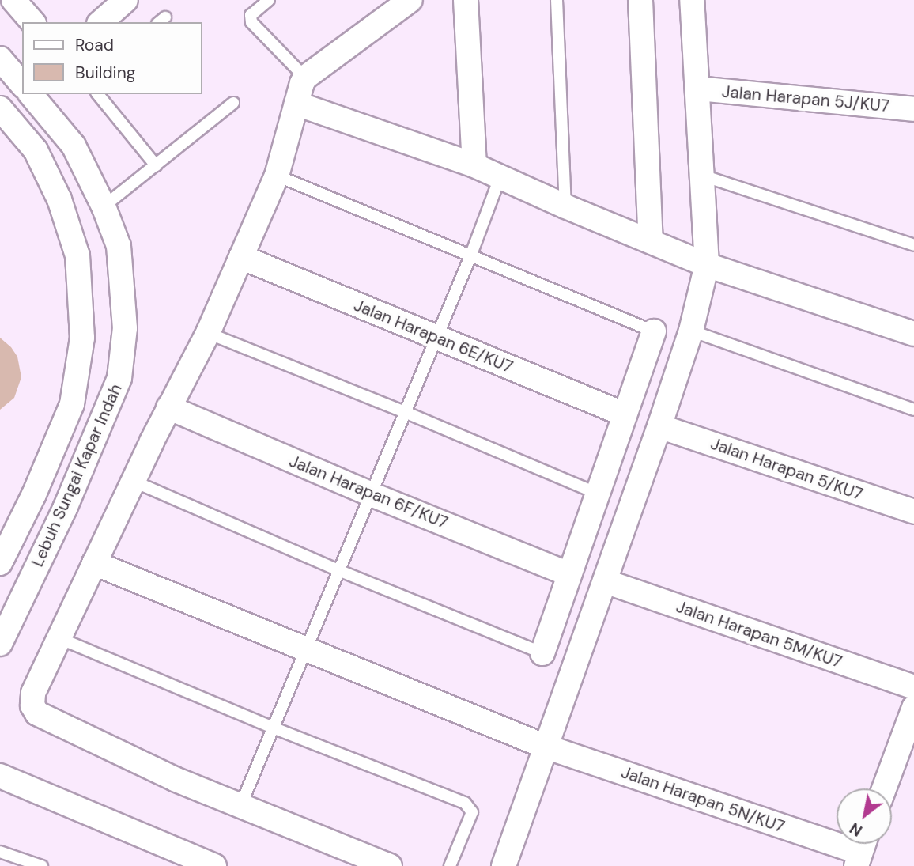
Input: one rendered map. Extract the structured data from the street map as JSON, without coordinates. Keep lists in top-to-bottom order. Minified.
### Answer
{"streets":{"street":["Jalan Harapan 5J/KU7","Jalan Harapan 6E/KU7","Jalan Harapan 5/KU7","Lebuh Sungai Kapar Indah","Jalan Harapan 6F/KU7","Jalan Harapan 5M/KU7","Jalan Harapan 5N/KU7"]},"legend":["Road","Building"],"north":"bottom left"}
